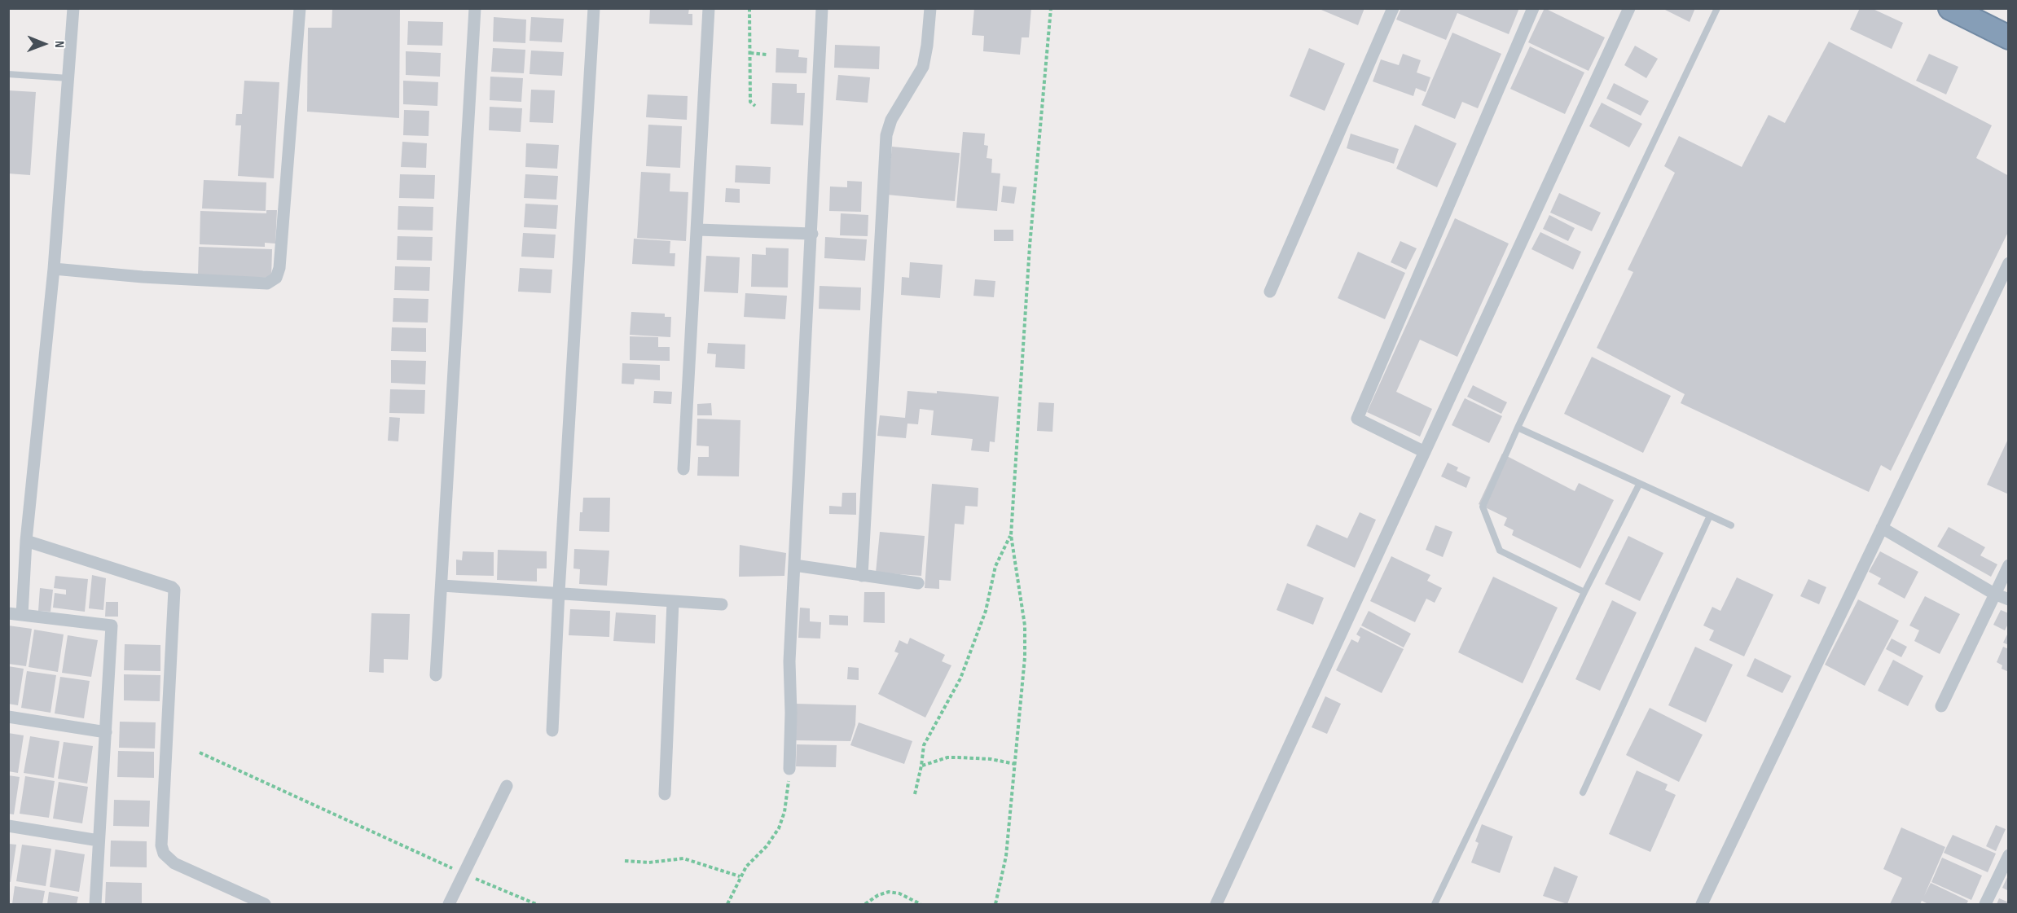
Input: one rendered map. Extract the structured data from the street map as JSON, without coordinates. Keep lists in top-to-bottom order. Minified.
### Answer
{"north":"right"}
